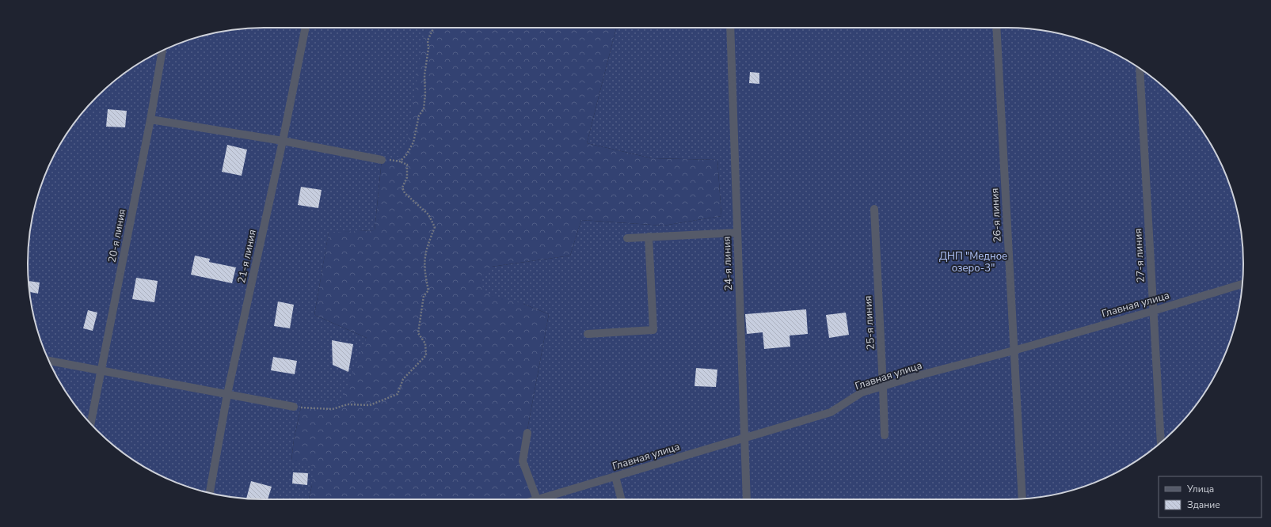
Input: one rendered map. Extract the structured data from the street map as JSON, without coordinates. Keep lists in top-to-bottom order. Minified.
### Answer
{"streets":{"street":["26-я линия","20-я линия","27-я линия","21-я линия","24-я линия","Главная улица","25-я линия"]},"crossings":[["26-я линия","Главная улица"],["27-я линия","Главная улица"],["24-я линия","Главная улица"],["Главная улица","25-я линия"]],"parks":["ДНП \"Медное озеро-3\""],"legend":["Улица","Здание"]}
